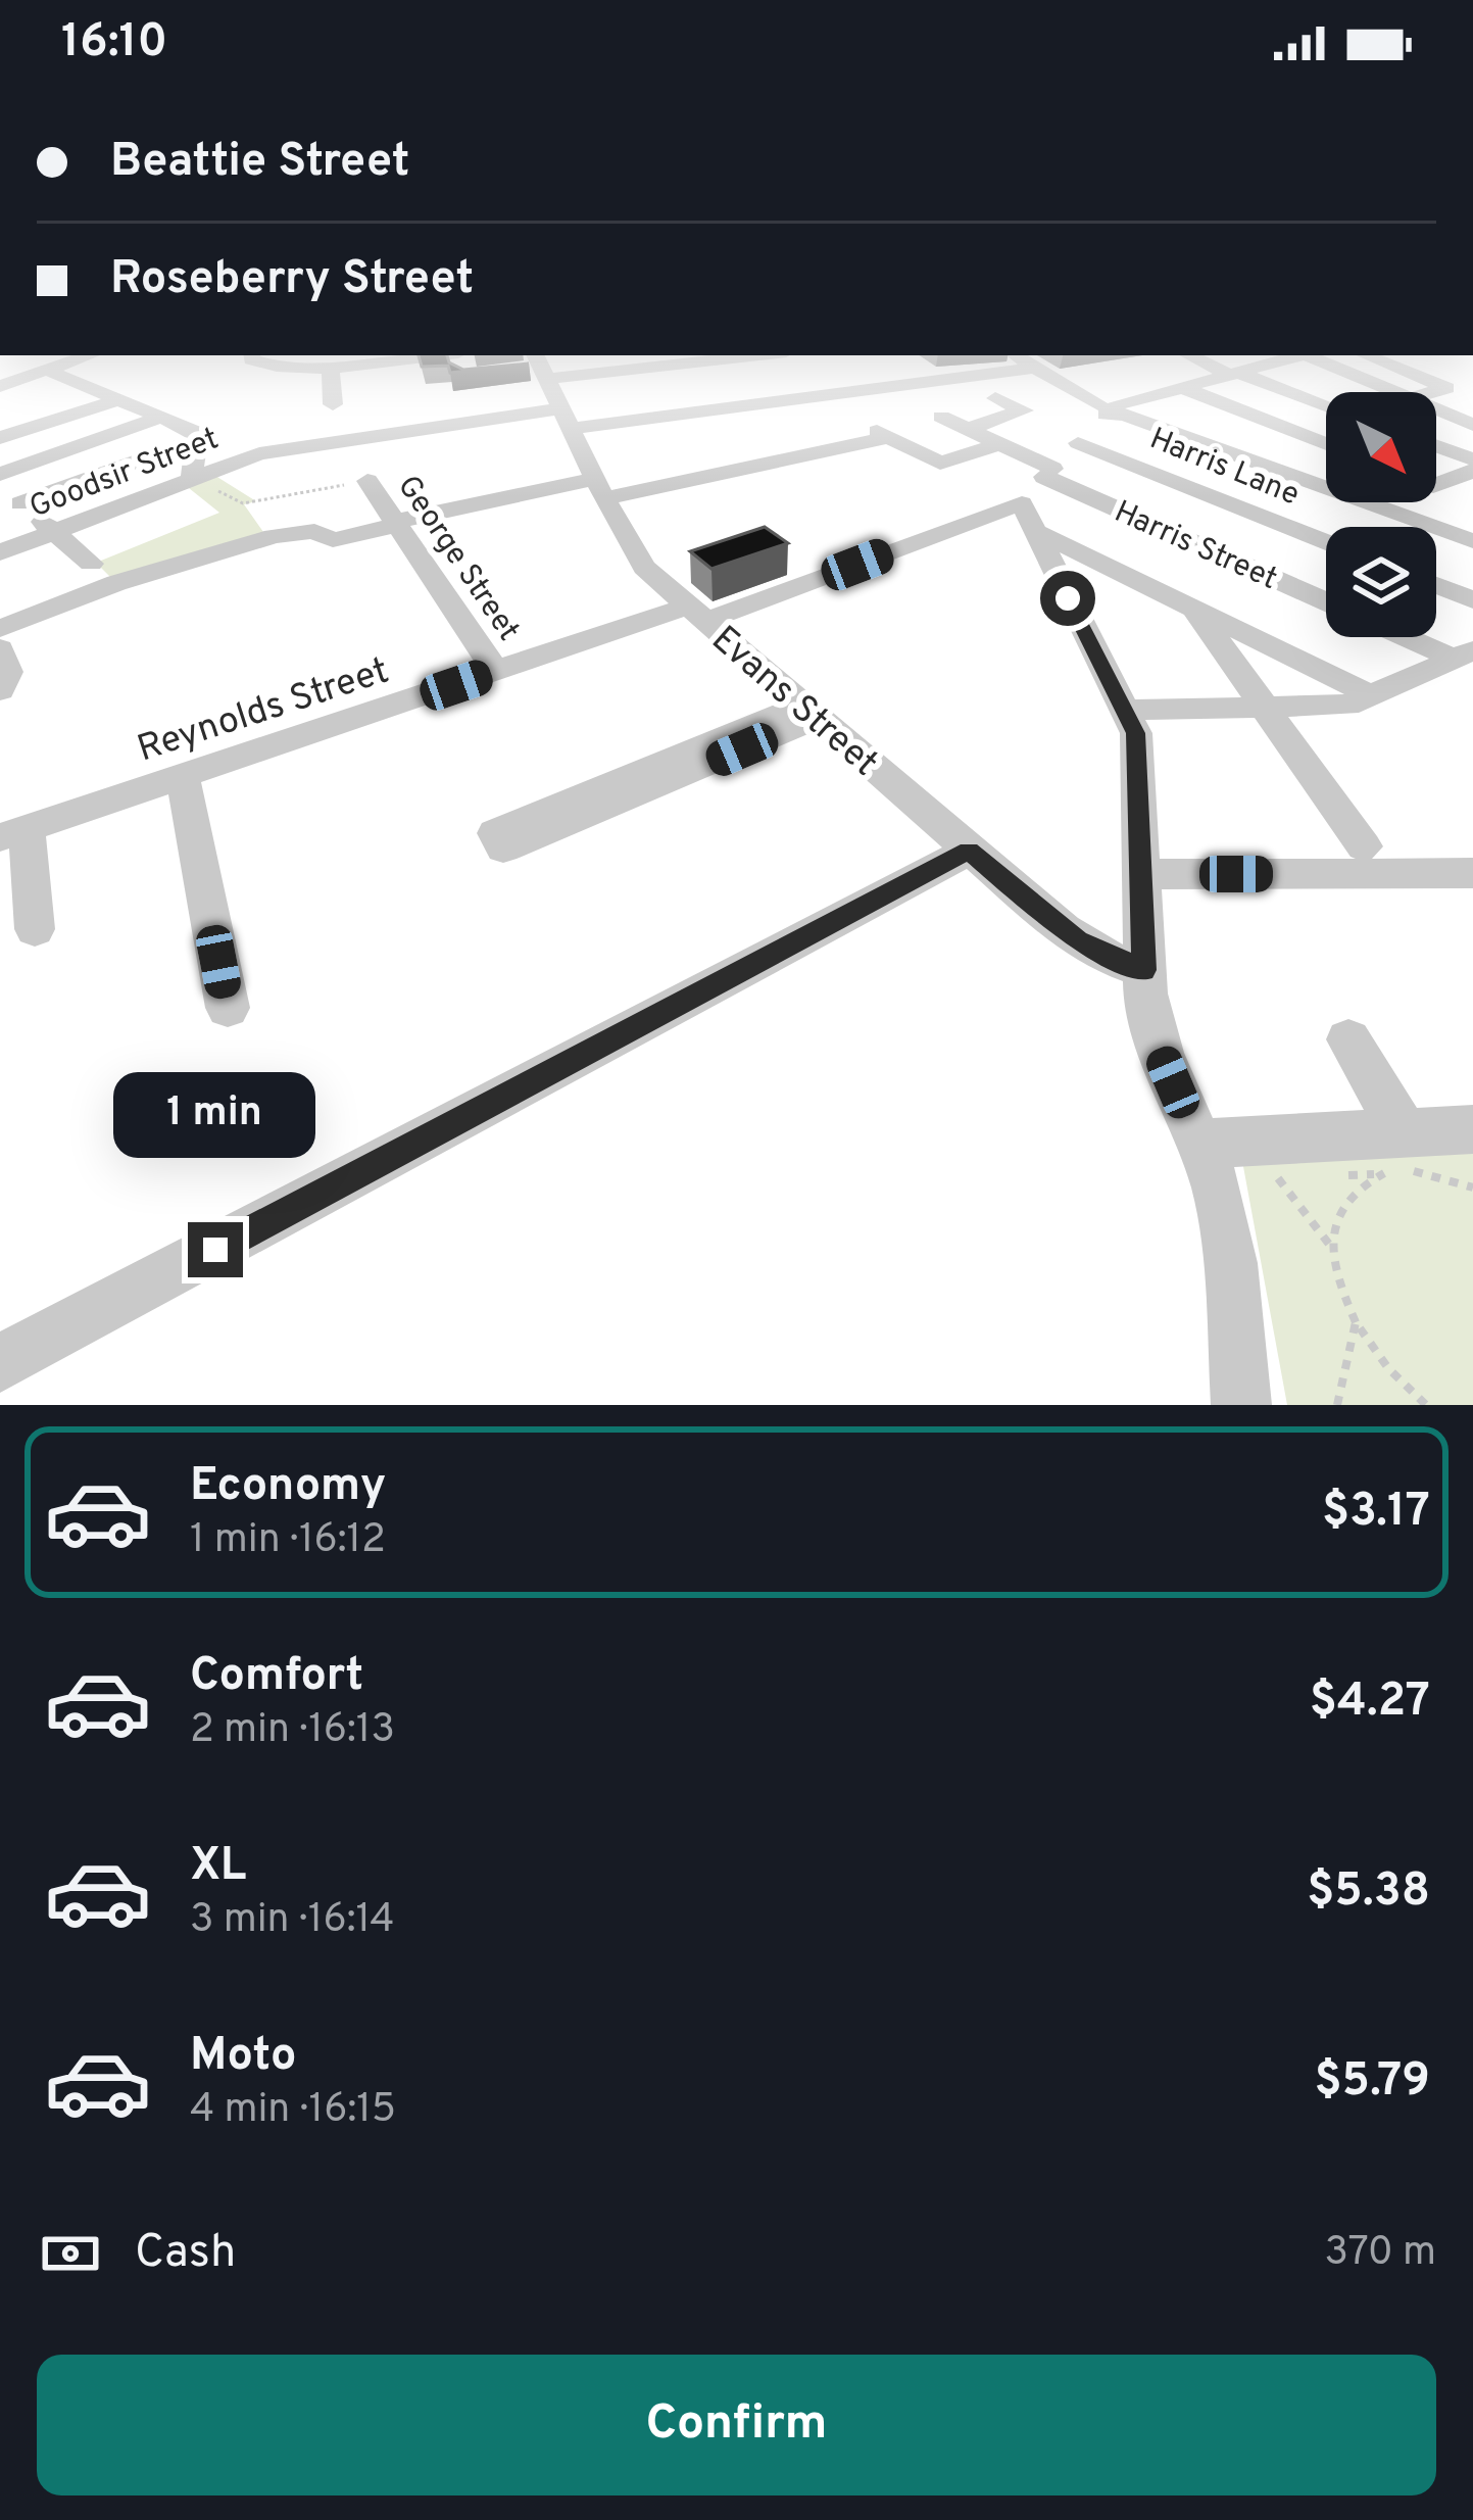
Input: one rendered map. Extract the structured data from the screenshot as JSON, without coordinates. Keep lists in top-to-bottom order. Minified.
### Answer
{"streets":{"street":["Harris Lane","Goodsir Street","Harris Street","George Street","Evans Street","Reynolds Street"]},"crossings":[["Goodsir Street","Evans Street"],["George Street","Reynolds Street"],["Evans Street","Reynolds Street"]],"north":"bottom right","page":{"status":"16:10","banner":["Beattie Street","Roseberry Street"],"bubble":"1 min","list":[{"name":"Economy","note":"1 min · 16:12","value":"$3.17"},{"name":"Comfort","note":"2 min · 16:13","value":"$4.27"},{"name":"XL","note":"3 min · 16:14","value":"$5.38"},{"name":"Moto","note":"4 min · 16:15","value":"$5.79"}],"pay":["Cash","370 m"],"buttons":"Confirm"}}
